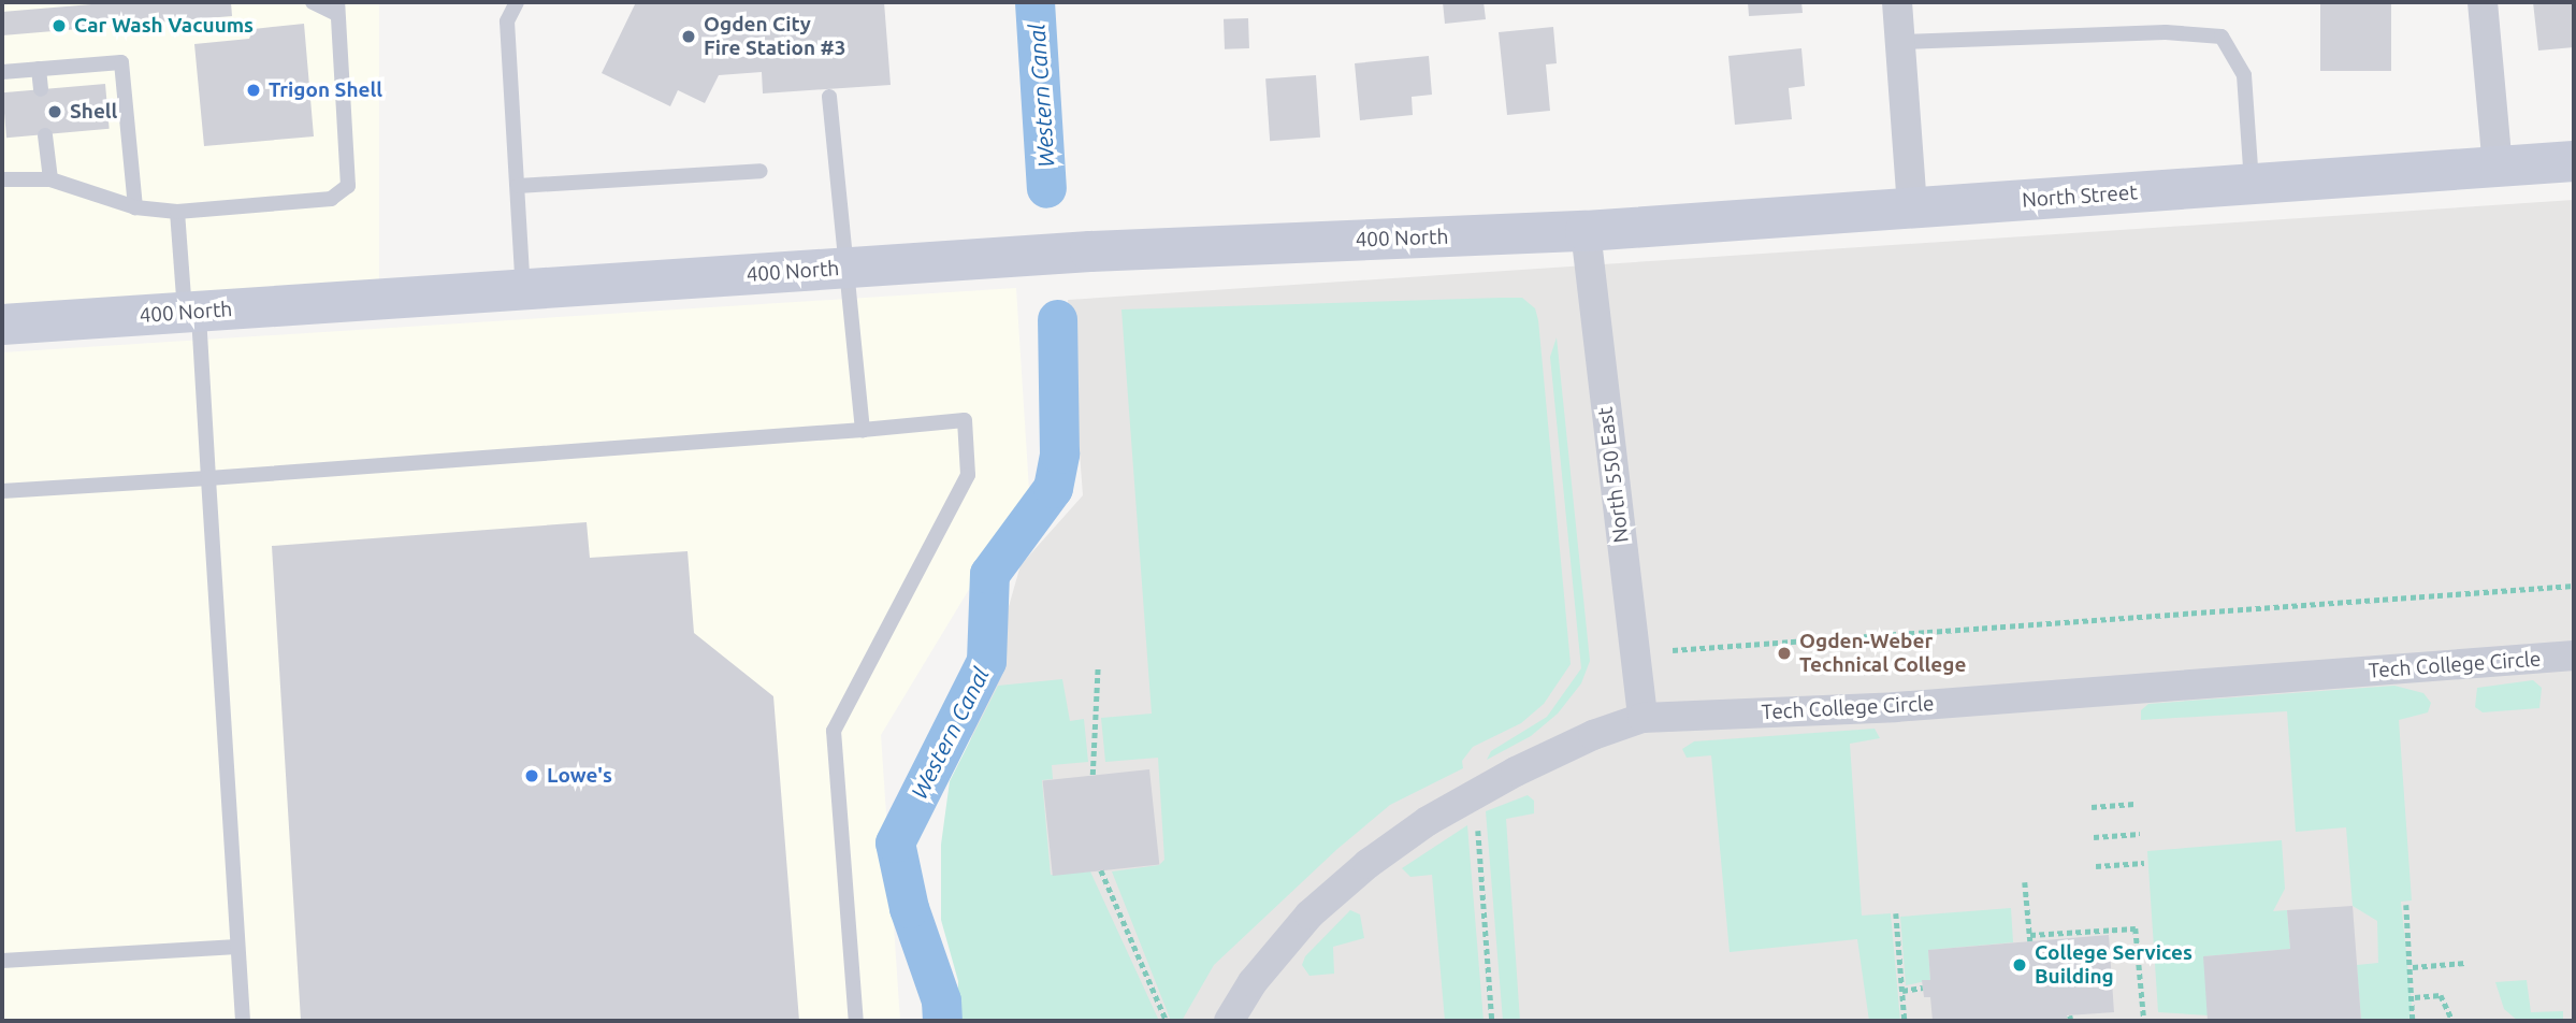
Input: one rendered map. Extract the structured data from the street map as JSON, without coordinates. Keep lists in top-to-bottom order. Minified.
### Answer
{"streets":{"main road":["North Street","400 North"],"street":["North 550 East","Tech College Circle"]},"crossings":[["North Street","400 North"],["North Street","North 550 East"],["400 North","North 550 East"],["North 550 East","Tech College Circle"]],"water":["Western Canal"],"places":["Car Wash Vacuums","Ogden City Fire Station #3","Trigon Shell","Shell","Ogden-Weber Technical College","Lowe's","College Services Building"]}
